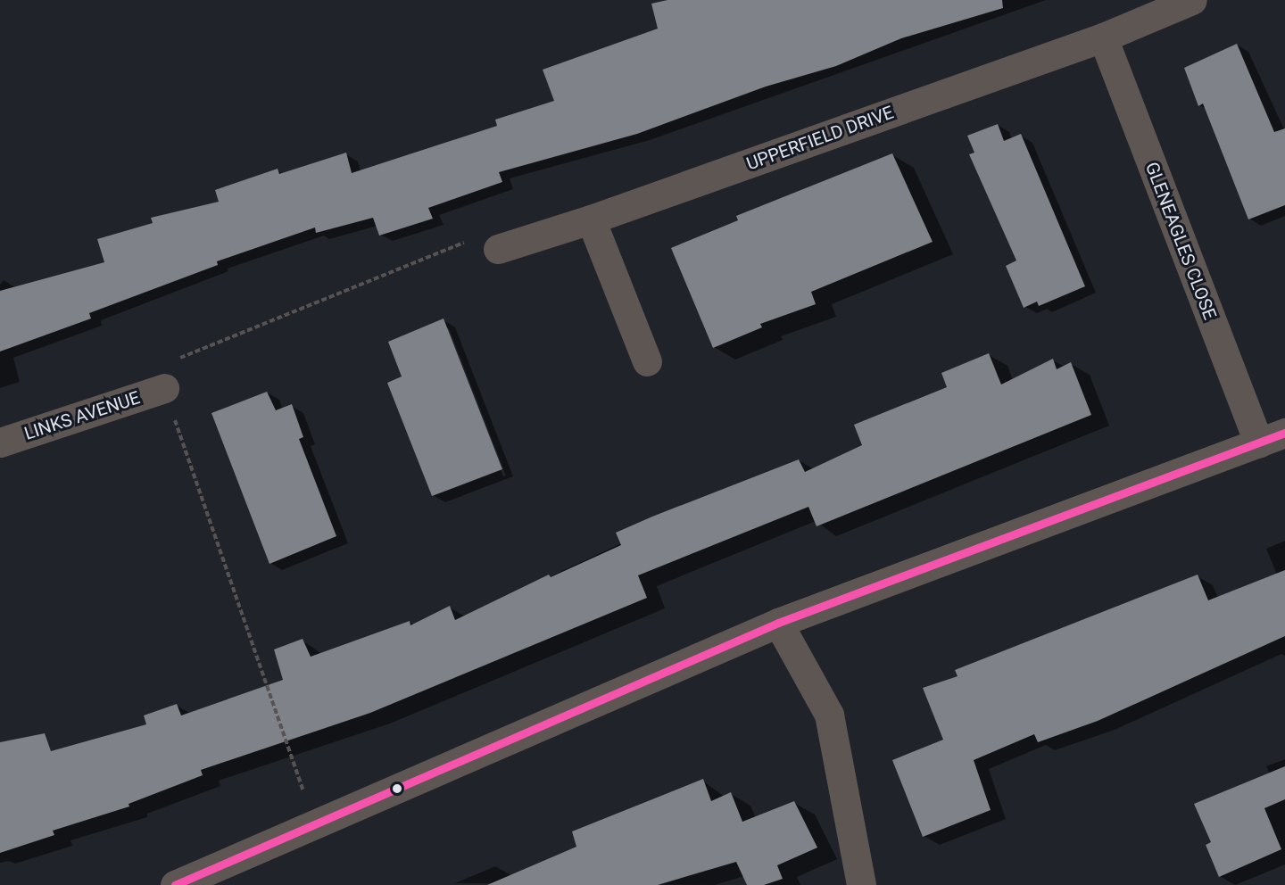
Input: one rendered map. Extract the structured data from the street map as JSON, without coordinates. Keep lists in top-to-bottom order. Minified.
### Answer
{"streets":{"street":["UPPERFIELD DRIVE","GLENEAGLES CLOSE","LINKS AVENUE"]},"crossings":[["UPPERFIELD DRIVE","GLENEAGLES CLOSE"]]}
